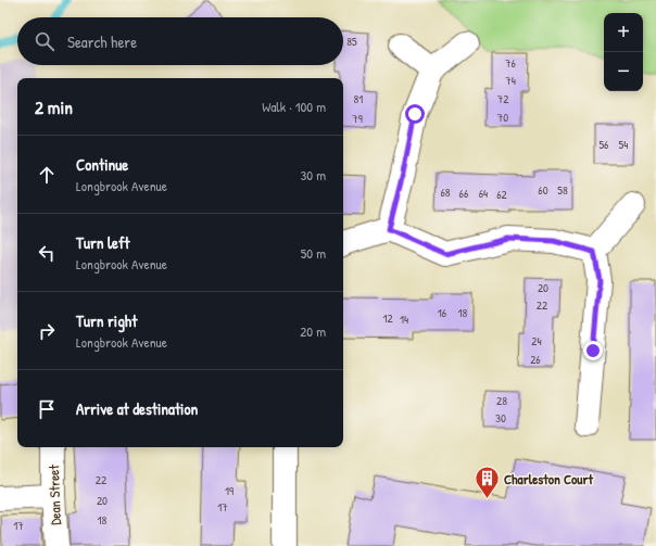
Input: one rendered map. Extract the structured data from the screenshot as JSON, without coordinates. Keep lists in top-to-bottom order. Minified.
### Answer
{"streets":{"street":["Dean Street"]},"places":{"building":["Charleston Court"]},"house_numbers":["85","76","74","81","72","70","79","56","54","60","58","68","66","64","62","20","22","16","18","12","14","24","26","28","30","22","19","20","17","18","17"],"page":{"map_buttons":["+","−"],"search":"Search here","heading":["2 min","Walk · 100 m"],"list":[["Continue","Longbrook Avenue","30 m"],["Turn left","Longbrook Avenue","50 m"],["Turn right","Longbrook Avenue","20 m"],"Arrive at destination"]}}
